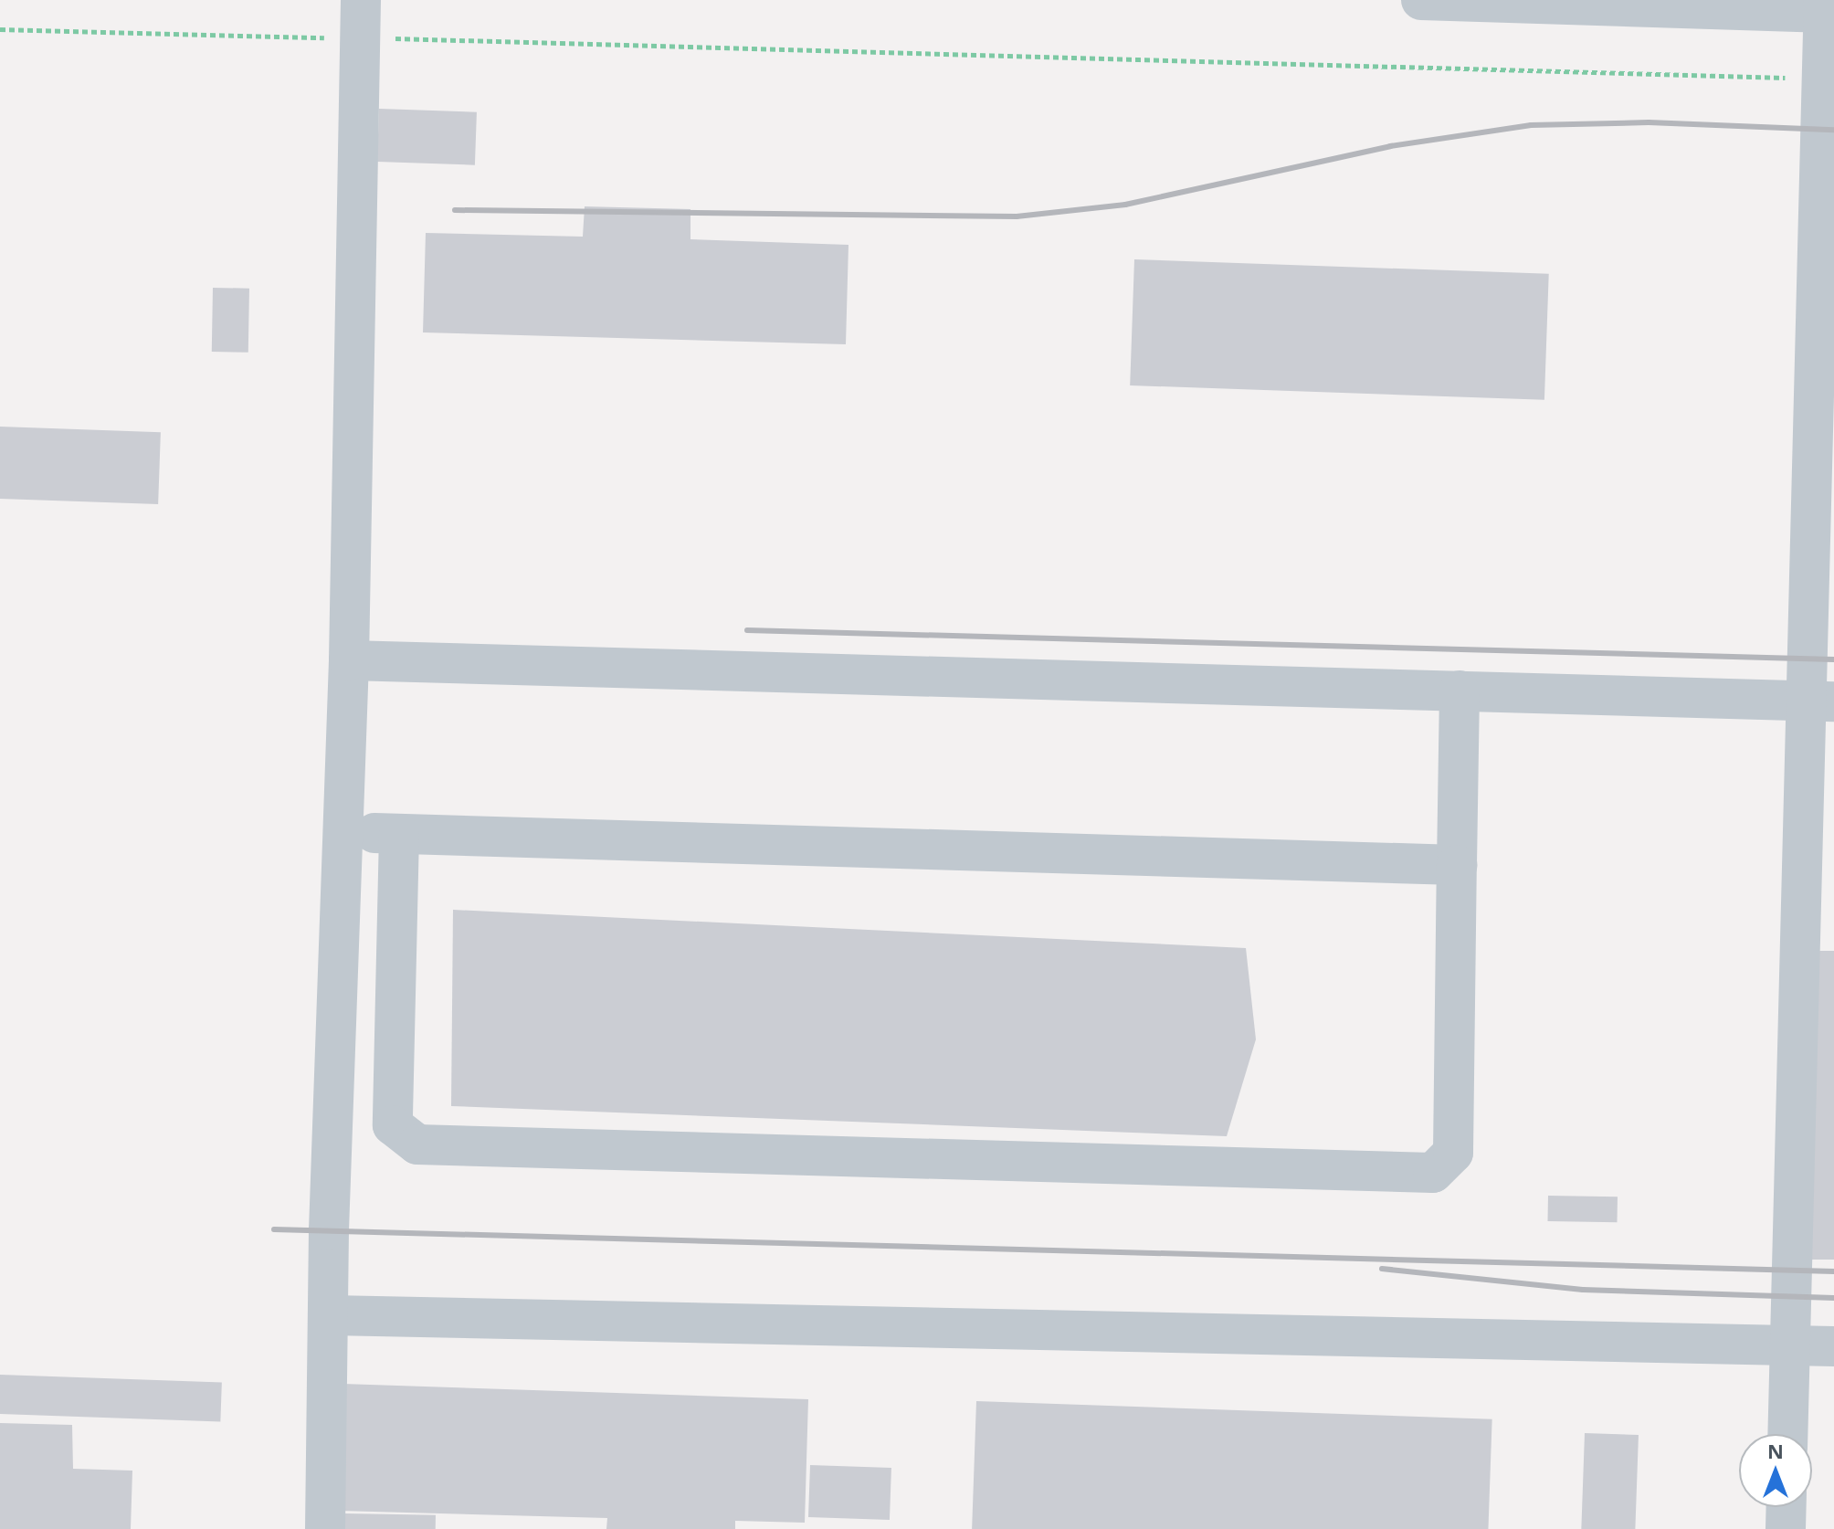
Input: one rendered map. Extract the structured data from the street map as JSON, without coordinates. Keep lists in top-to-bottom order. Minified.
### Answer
{"north":"top"}
